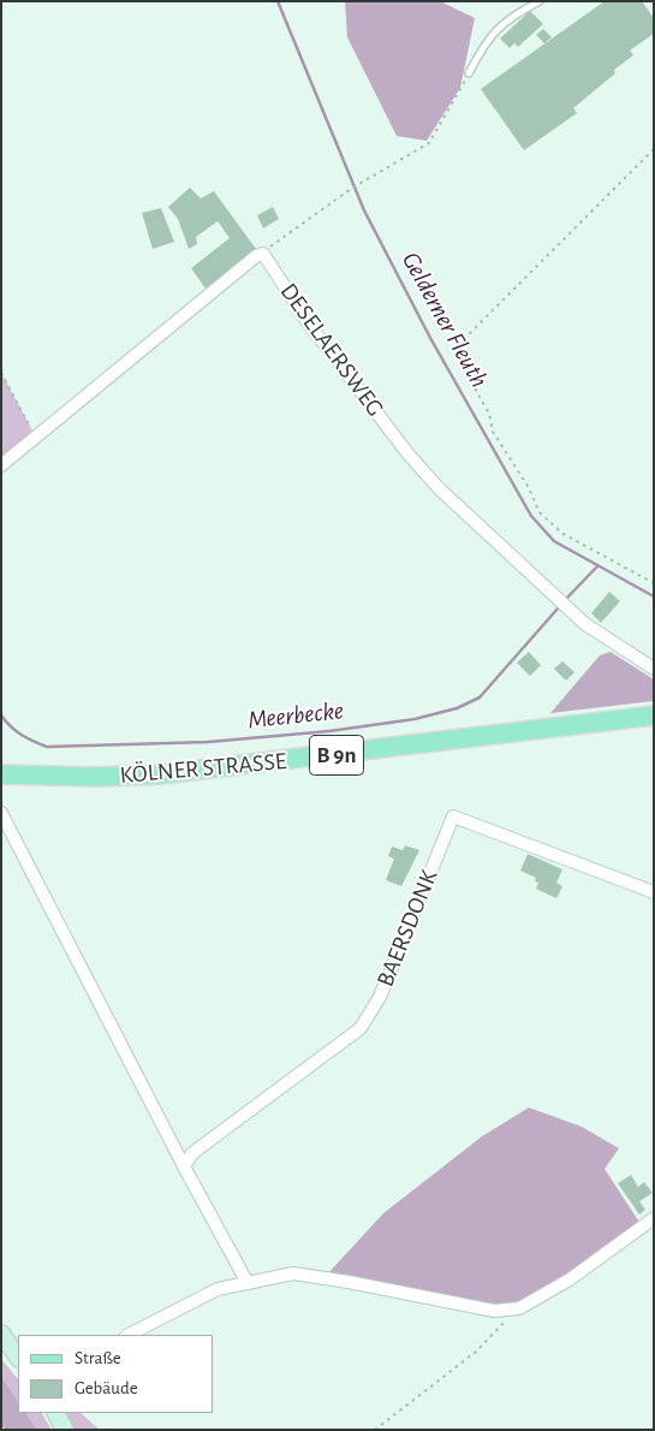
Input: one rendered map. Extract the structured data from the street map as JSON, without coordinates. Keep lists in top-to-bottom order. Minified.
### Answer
{"streets":{"main road":["B 9n","KÖLNER STRASSE"],"street":["DESELAERSWEG","BAERSDONK"]},"water":["Gelderner Fleuth","Meerbecke"],"legend":["Straße","Gebäude"]}
